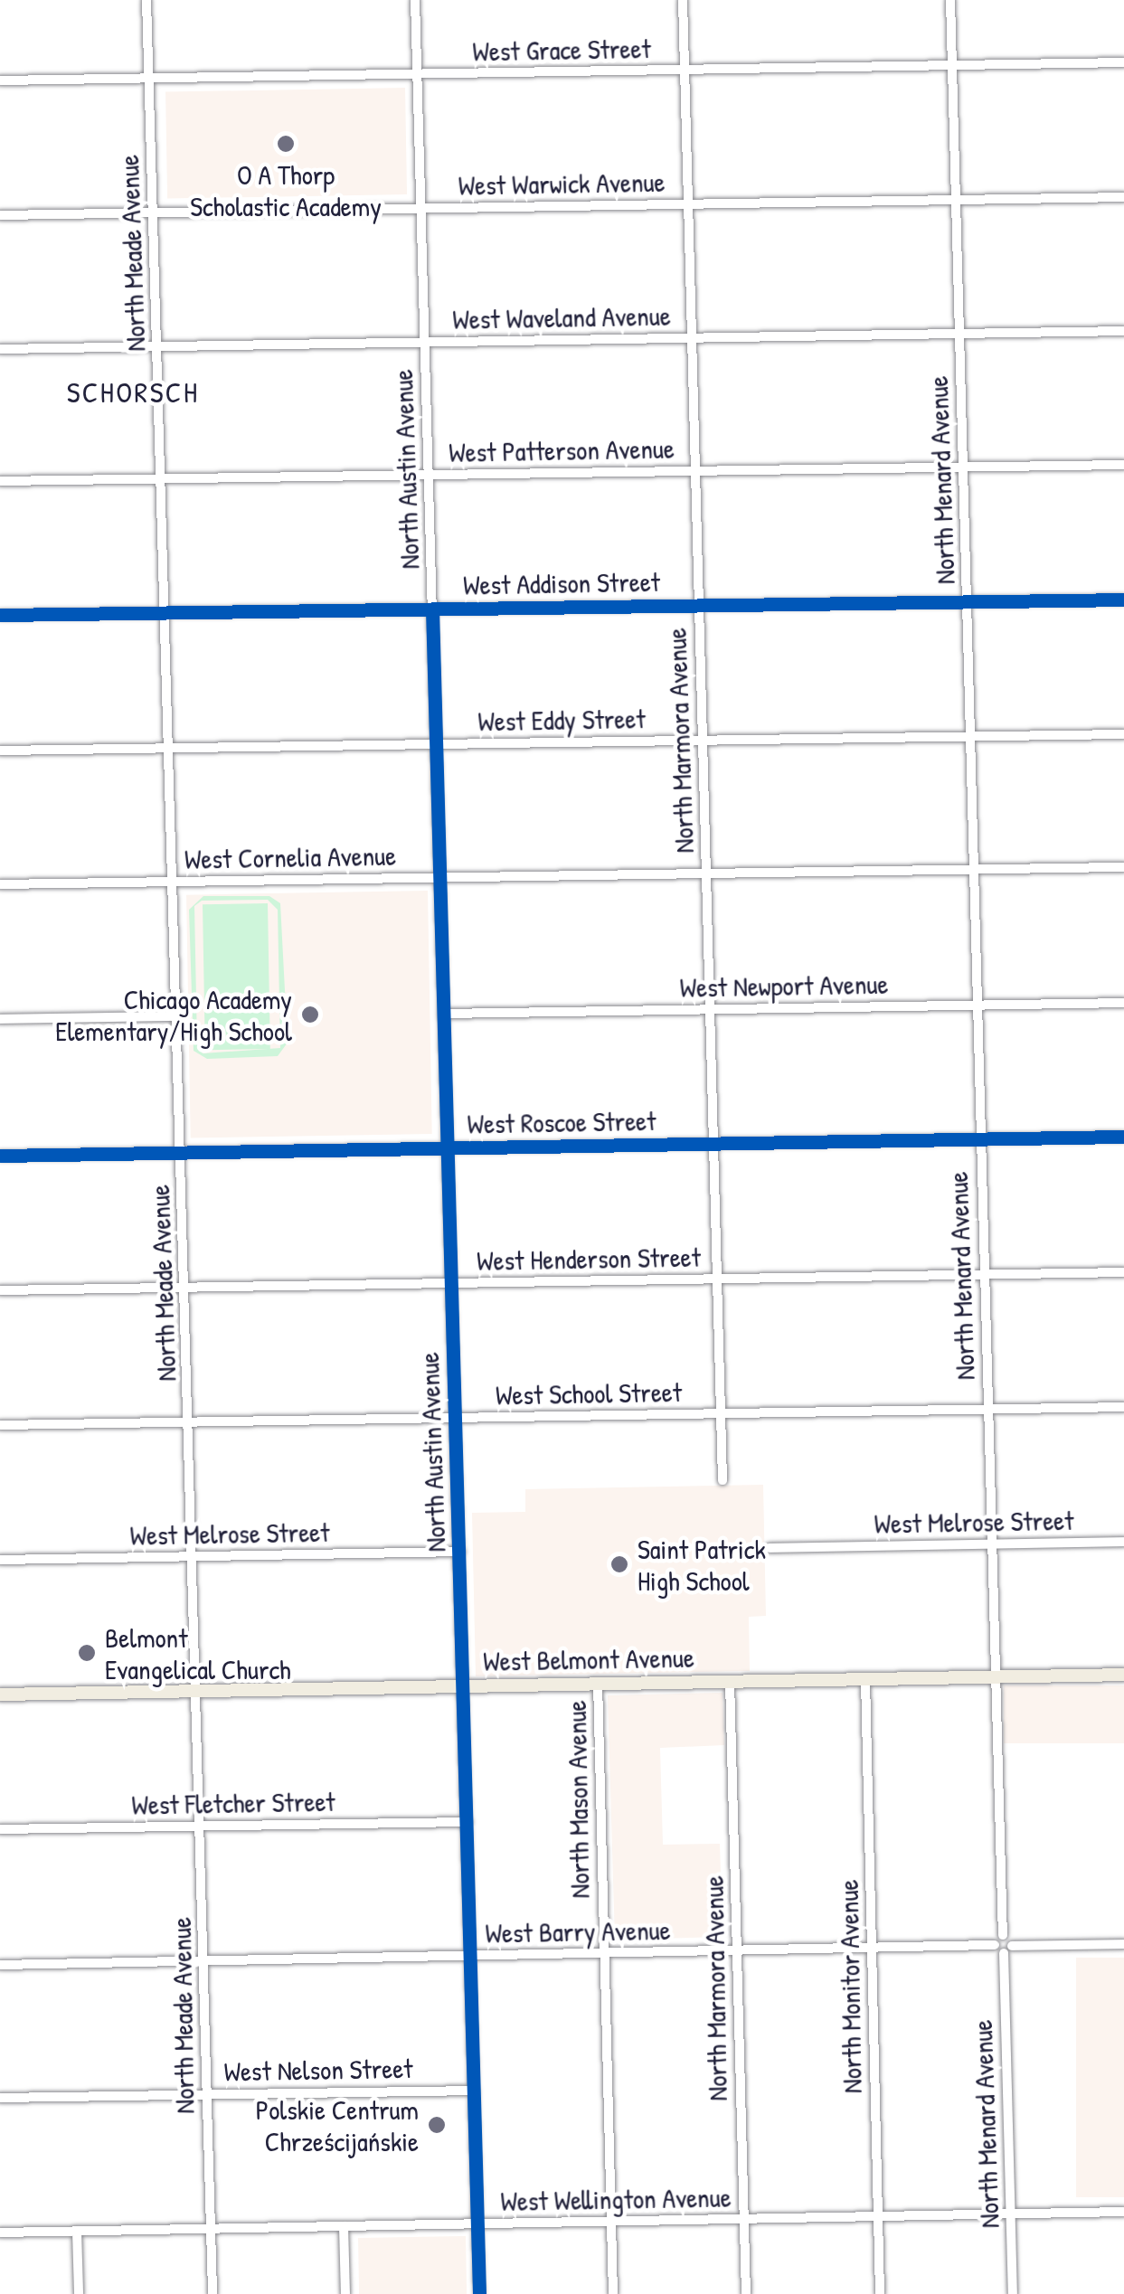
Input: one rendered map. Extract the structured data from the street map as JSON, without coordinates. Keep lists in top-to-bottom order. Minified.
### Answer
{"streets":{"main road":["West Belmont Avenue"],"street":["West Grace Street","West Warwick Avenue","North Meade Avenue","West Waveland Avenue","West Patterson Avenue","North Austin Avenue","North Menard Avenue","West Addison Street","West Eddy Street","North Marmora Avenue","West Cornelia Avenue","West Newport Avenue","West Roscoe Street","West Henderson Street","West School Street","West Melrose Street","North Mason Avenue","West Fletcher Street","West Barry Avenue","North Monitor Avenue","West Nelson Street","West Wellington Avenue"]},"crossings":[["West Grace Street","North Meade Avenue"],["West Grace Street","North Austin Avenue"],["West Grace Street","North Menard Avenue"],["West Grace Street","North Marmora Avenue"],["West Warwick Avenue","North Meade Avenue"],["West Warwick Avenue","North Austin Avenue"],["West Warwick Avenue","North Menard Avenue"],["West Warwick Avenue","North Marmora Avenue"],["North Meade Avenue","West Waveland Avenue"],["North Meade Avenue","West Patterson Avenue"],["North Meade Avenue","West Addison Street"],["North Meade Avenue","West Eddy Street"],["North Meade Avenue","West Cornelia Avenue"],["North Meade Avenue","West Roscoe Street"],["North Meade Avenue","West Henderson Street"],["North Meade Avenue","West School Street"],["North Meade Avenue","West Melrose Street"],["North Meade Avenue","West Belmont Avenue"],["North Meade Avenue","West Fletcher Street"],["North Meade Avenue","West Barry Avenue"],["North Meade Avenue","West Nelson Street"],["North Meade Avenue","West Wellington Avenue"],["West Waveland Avenue","North Austin Avenue"],["West Waveland Avenue","North Menard Avenue"],["West Waveland Avenue","North Marmora Avenue"],["West Patterson Avenue","North Austin Avenue"],["West Patterson Avenue","North Menard Avenue"],["West Patterson Avenue","North Marmora Avenue"],["North Austin Avenue","West Addison Street"],["North Austin Avenue","West Eddy Street"],["North Austin Avenue","West Cornelia Avenue"],["North Austin Avenue","West Newport Avenue"],["North Austin Avenue","West Roscoe Street"],["North Austin Avenue","West Henderson Street"],["North Austin Avenue","West School Street"],["North Austin Avenue","West Melrose Street"],["North Austin Avenue","West Belmont Avenue"],["North Austin Avenue","West Fletcher Street"],["North Austin Avenue","West Barry Avenue"],["North Austin Avenue","West Nelson Street"],["North Austin Avenue","West Wellington Avenue"],["North Menard Avenue","West Addison Street"],["North Menard Avenue","West Eddy Street"],["North Menard Avenue","West Cornelia Avenue"],["North Menard Avenue","West Newport Avenue"],["North Menard Avenue","West Roscoe Street"],["North Menard Avenue","West Henderson Street"],["North Menard Avenue","West School Street"],["North Menard Avenue","West Melrose Street"],["North Menard Avenue","West Belmont Avenue"],["North Menard Avenue","West Wellington Avenue"],["West Addison Street","North Marmora Avenue"],["West Eddy Street","North Marmora Avenue"],["North Marmora Avenue","West Cornelia Avenue"],["North Marmora Avenue","West Newport Avenue"],["North Marmora Avenue","West Roscoe Street"],["North Marmora Avenue","West Henderson Street"],["North Marmora Avenue","West School Street"],["North Marmora Avenue","West Belmont Avenue"],["North Marmora Avenue","West Barry Avenue"],["North Marmora Avenue","West Wellington Avenue"],["West Belmont Avenue","North Mason Avenue"],["West Belmont Avenue","North Monitor Avenue"],["North Mason Avenue","West Barry Avenue"],["North Mason Avenue","West Wellington Avenue"],["West Barry Avenue","North Monitor Avenue"],["North Monitor Avenue","West Wellington Avenue"]],"districts":["SCHORSCH"],"places":["O A Thorp Scholastic Academy","Chicago Academy Elementary/High School","Saint Patrick High School","Belmont Evangelical Church","Polskie Centrum Chrześcijańskie"]}
